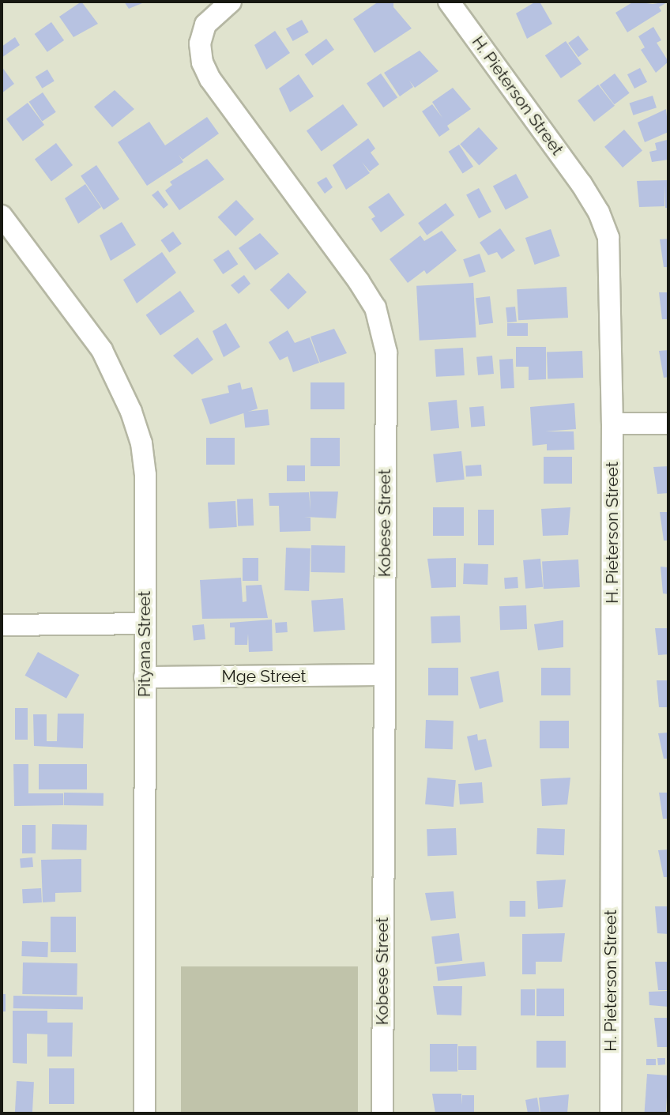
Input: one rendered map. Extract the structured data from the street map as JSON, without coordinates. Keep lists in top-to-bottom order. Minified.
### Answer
{"streets":{"street":["H. Pieterson Street","Kobese Street","Pityana Street","Mge Street"]},"crossings":[["Kobese Street","Mge Street"],["Pityana Street","Mge Street"]]}
